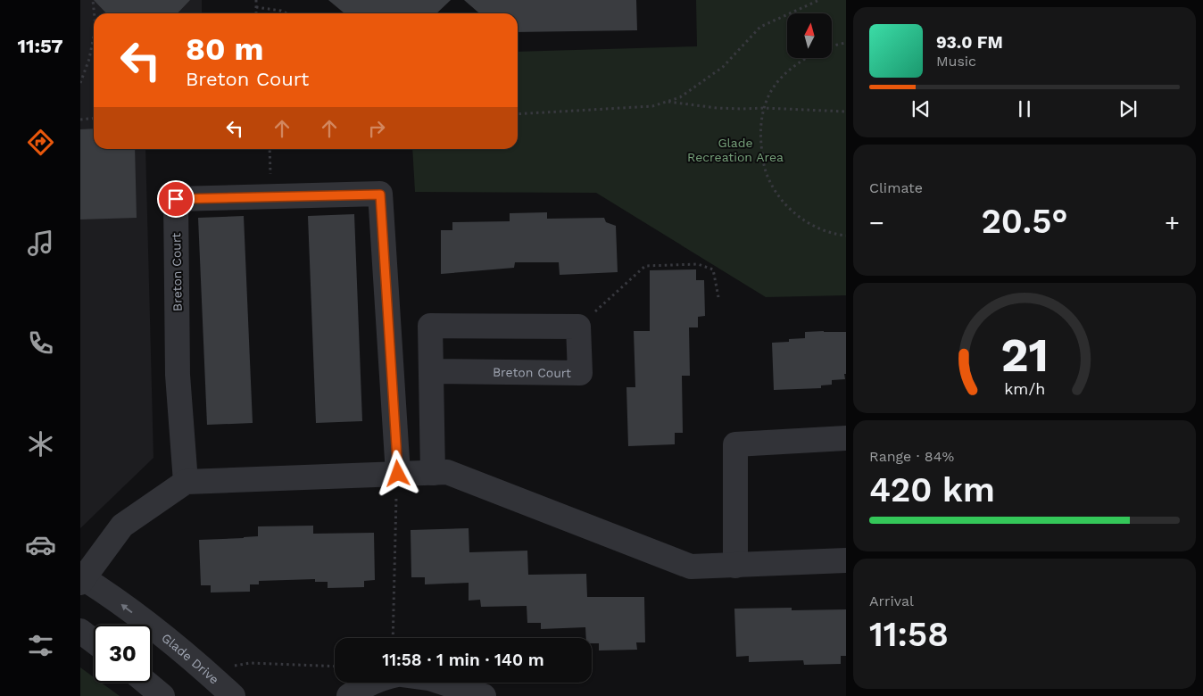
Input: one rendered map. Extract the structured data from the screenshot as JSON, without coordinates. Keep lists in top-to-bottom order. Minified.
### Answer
{"streets":{"street":["Breton Court","Glade Drive"]},"one_way":["Glade Drive"],"parks":["Glade Recreation Area"],"north":"top","page":{"tabs":"11:57","turn":["80 m","Breton Court"],"song":["93.0 FM","Music"],"tile":["Climate",["Range · 84%","420 km"],["Arrival","11:58"]],"heat":["−","20.5°","+"],"limit":"30","trip":"11:58 · 1 min · 140 m","gauge":["21","km/h"]}}
